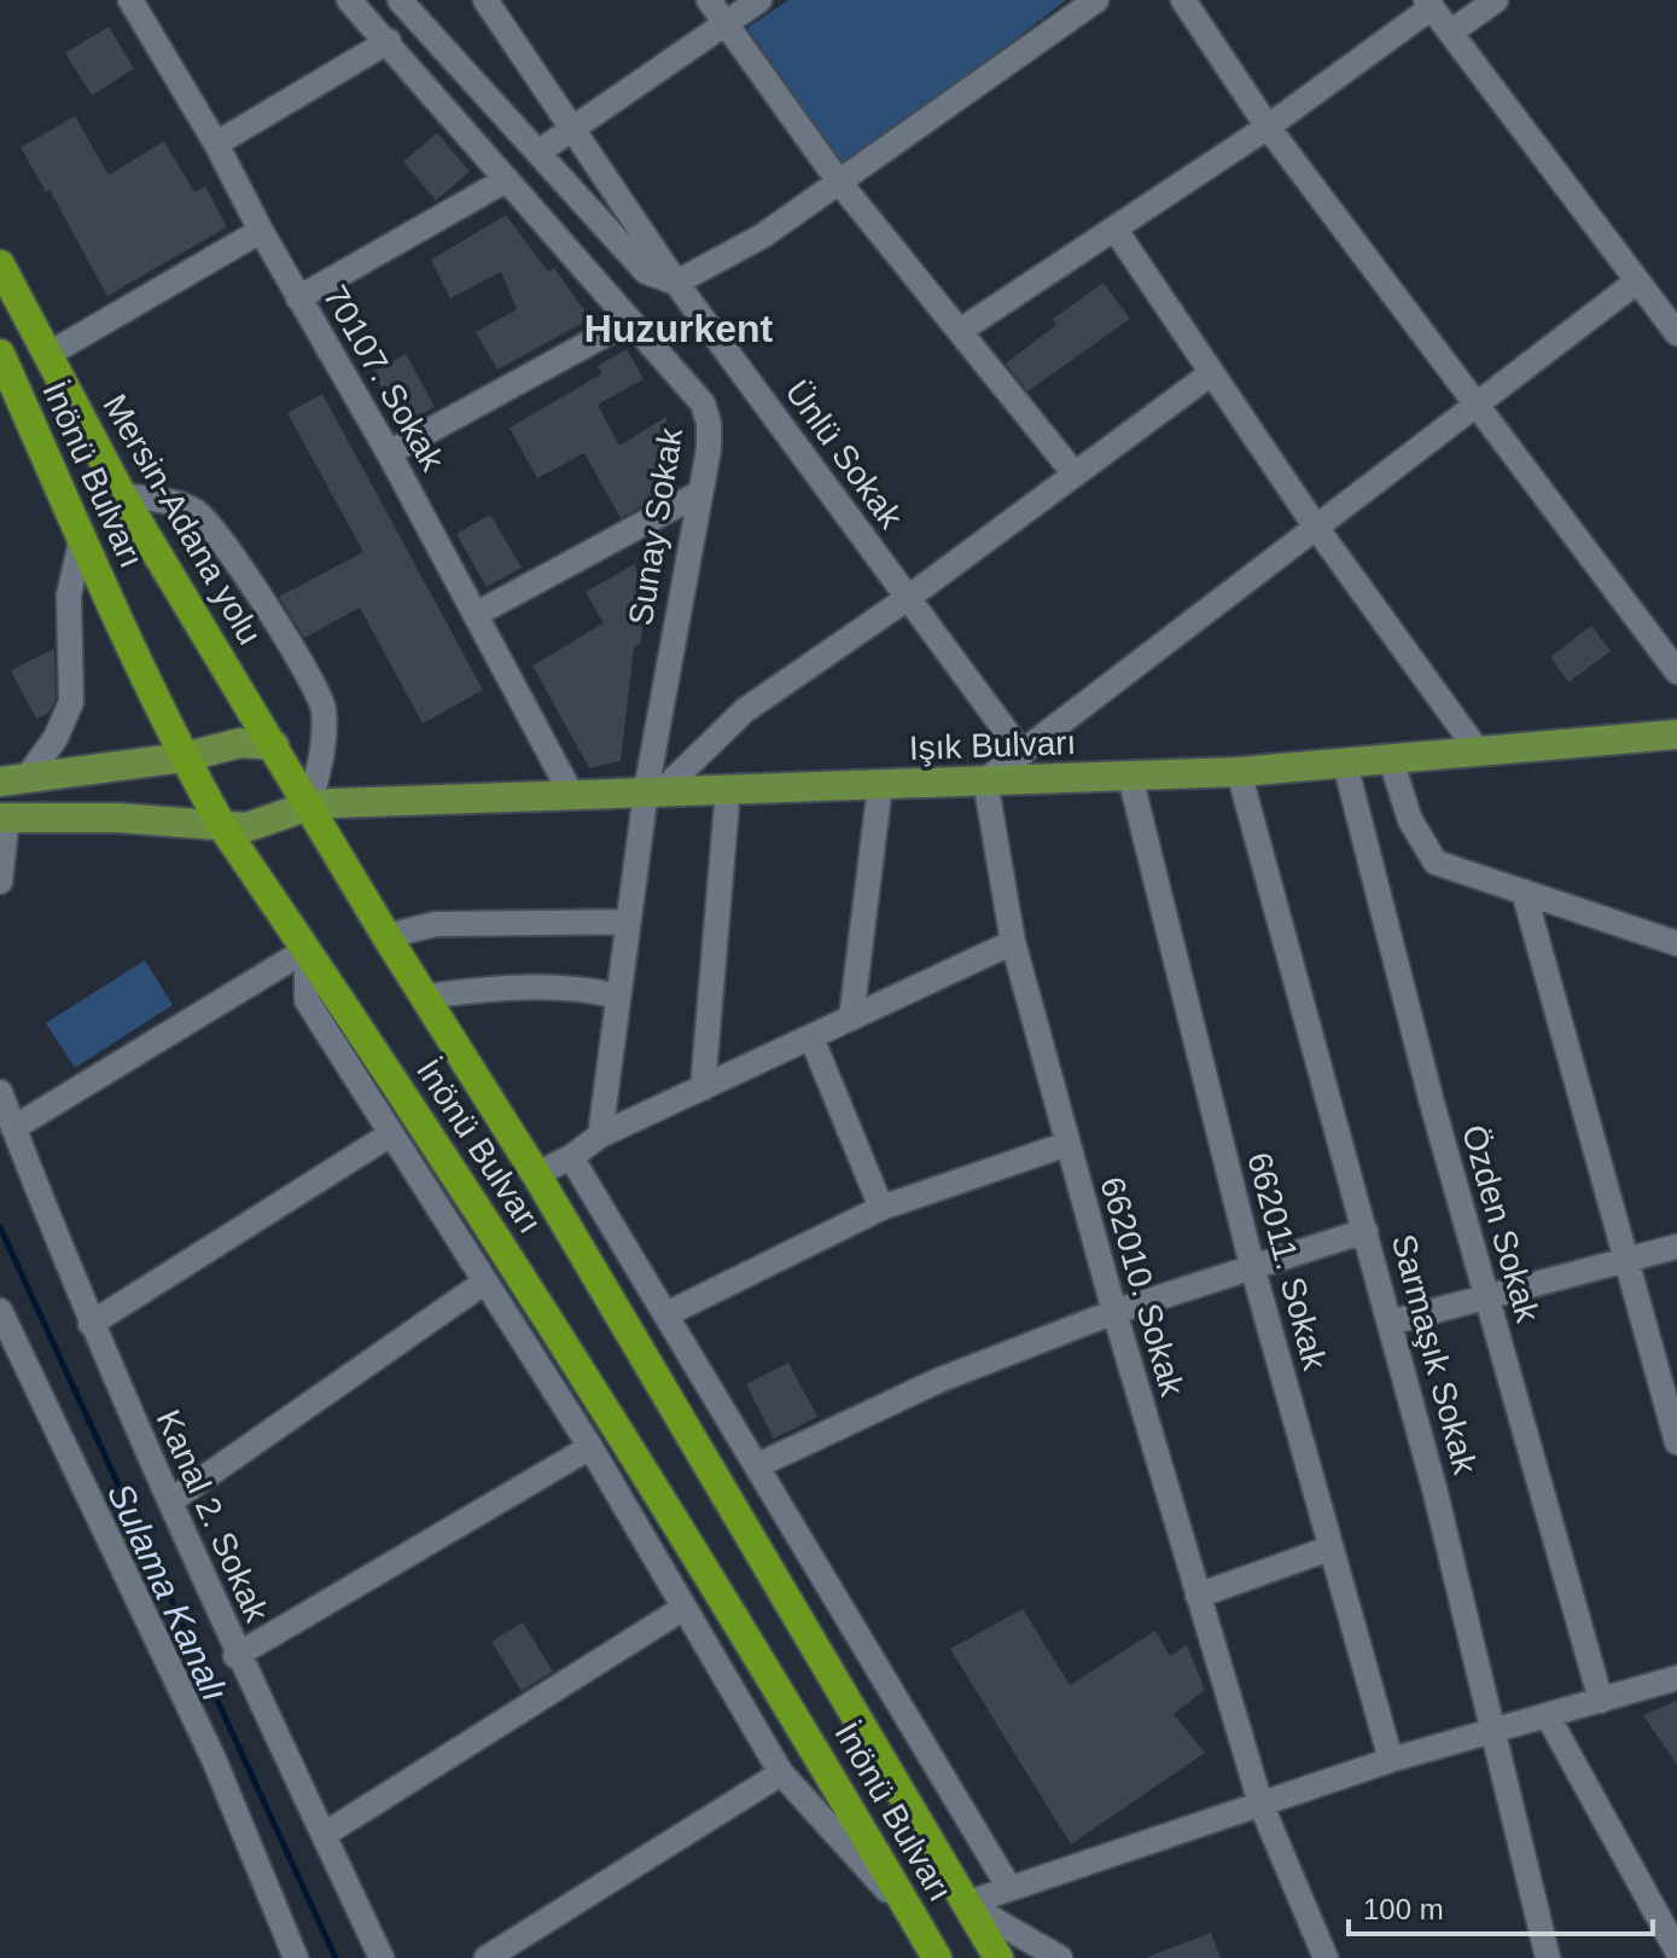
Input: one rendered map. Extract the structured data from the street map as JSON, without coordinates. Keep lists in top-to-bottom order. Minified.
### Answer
{"streets":{"highway":["İnönü Bulvarı","Mersin-Adana yolu"],"main road":["Işık Bulvarı"],"street":["70107. Sokak","Ünlü Sokak","Sunay Sokak","Özden Sokak","662011. Sokak","662010. Sokak","Sarmaşık Sokak","Kanal 2. Sokak"]},"crossings":[["70107. Sokak","Işık Bulvarı"],["İnönü Bulvarı","Mersin-Adana yolu"],["İnönü Bulvarı","Işık Bulvarı"],["Mersin-Adana yolu","Işık Bulvarı"],["Sunay Sokak","Işık Bulvarı"],["Işık Bulvarı","Özden Sokak"],["Işık Bulvarı","662011. Sokak"],["Işık Bulvarı","662010. Sokak"],["Işık Bulvarı","Sarmaşık Sokak"]],"districts":["Huzurkent"],"water":["Sulama Kanalı"],"scale_bar":"100 m"}
